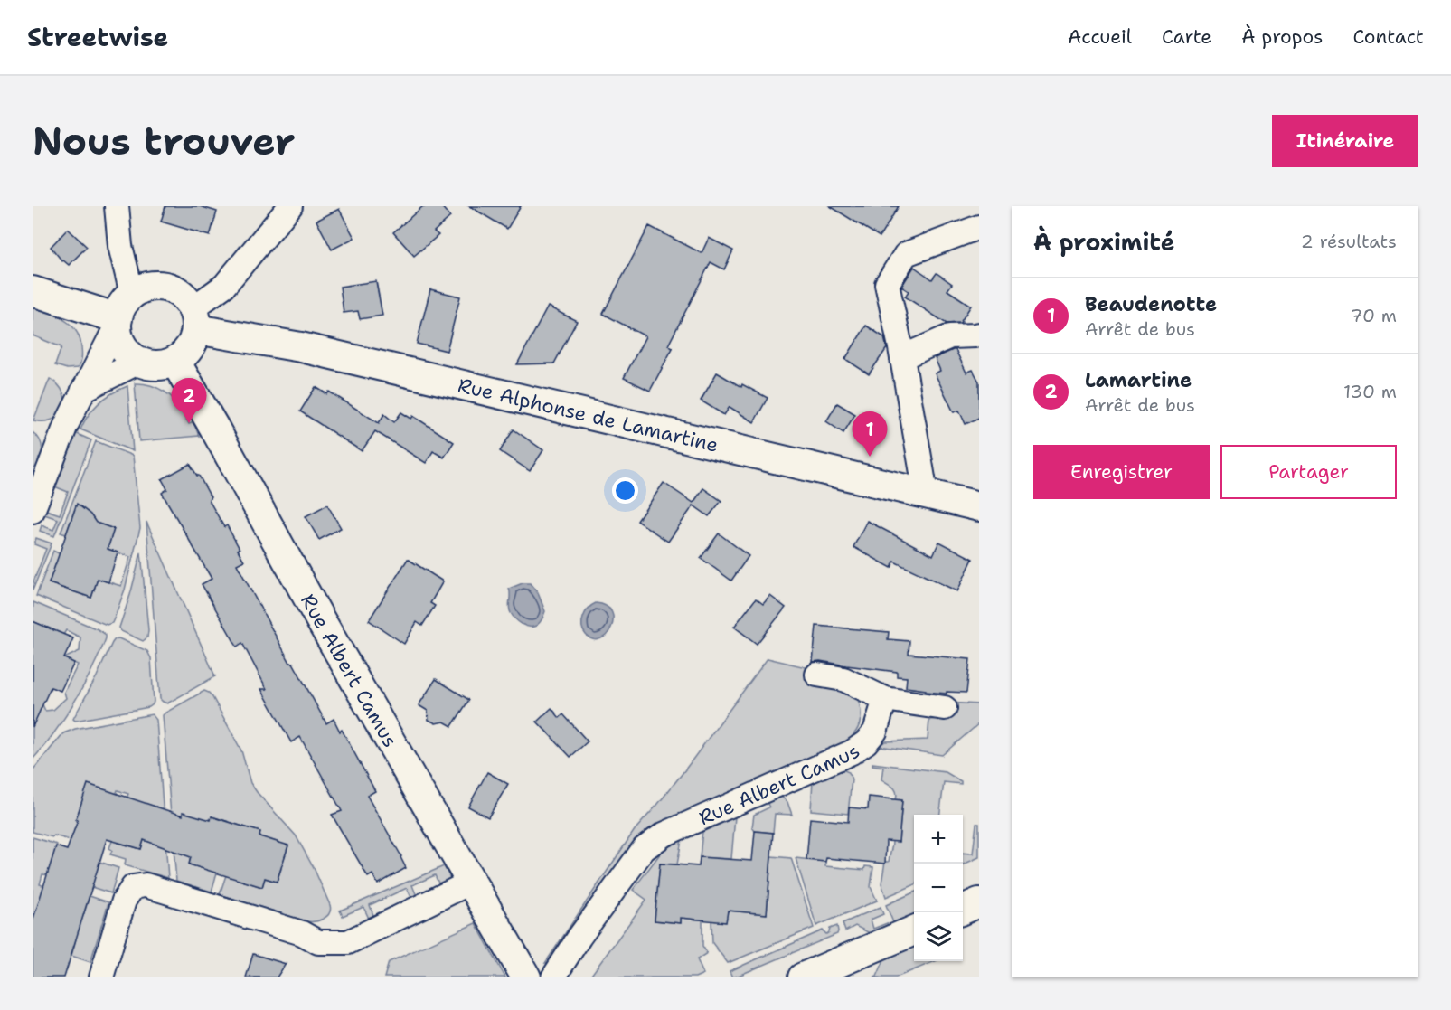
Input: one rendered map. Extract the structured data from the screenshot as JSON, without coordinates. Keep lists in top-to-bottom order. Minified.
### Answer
{"streets":{"street":["Rue Alphonse de Lamartine","Rue Albert Camus"]},"crossings":[["Rue Alphonse de Lamartine","Rue Albert Camus"]],"page":{"header":"Streetwise","nav":["Accueil","Carte","À propos","Contact"],"buttons":["Itinéraire",["Enregistrer","Partager"]],"title":"Nous trouver","heading":["À proximité","2 résultats"],"list":[{"mark":"1","name":"Beaudenotte","note":"Arrêt de bus","value":"70 m"},{"mark":"2","name":"Lamartine","note":"Arrêt de bus","value":"130 m"}],"pins":["2","1"],"map_buttons":["+","−"]}}
